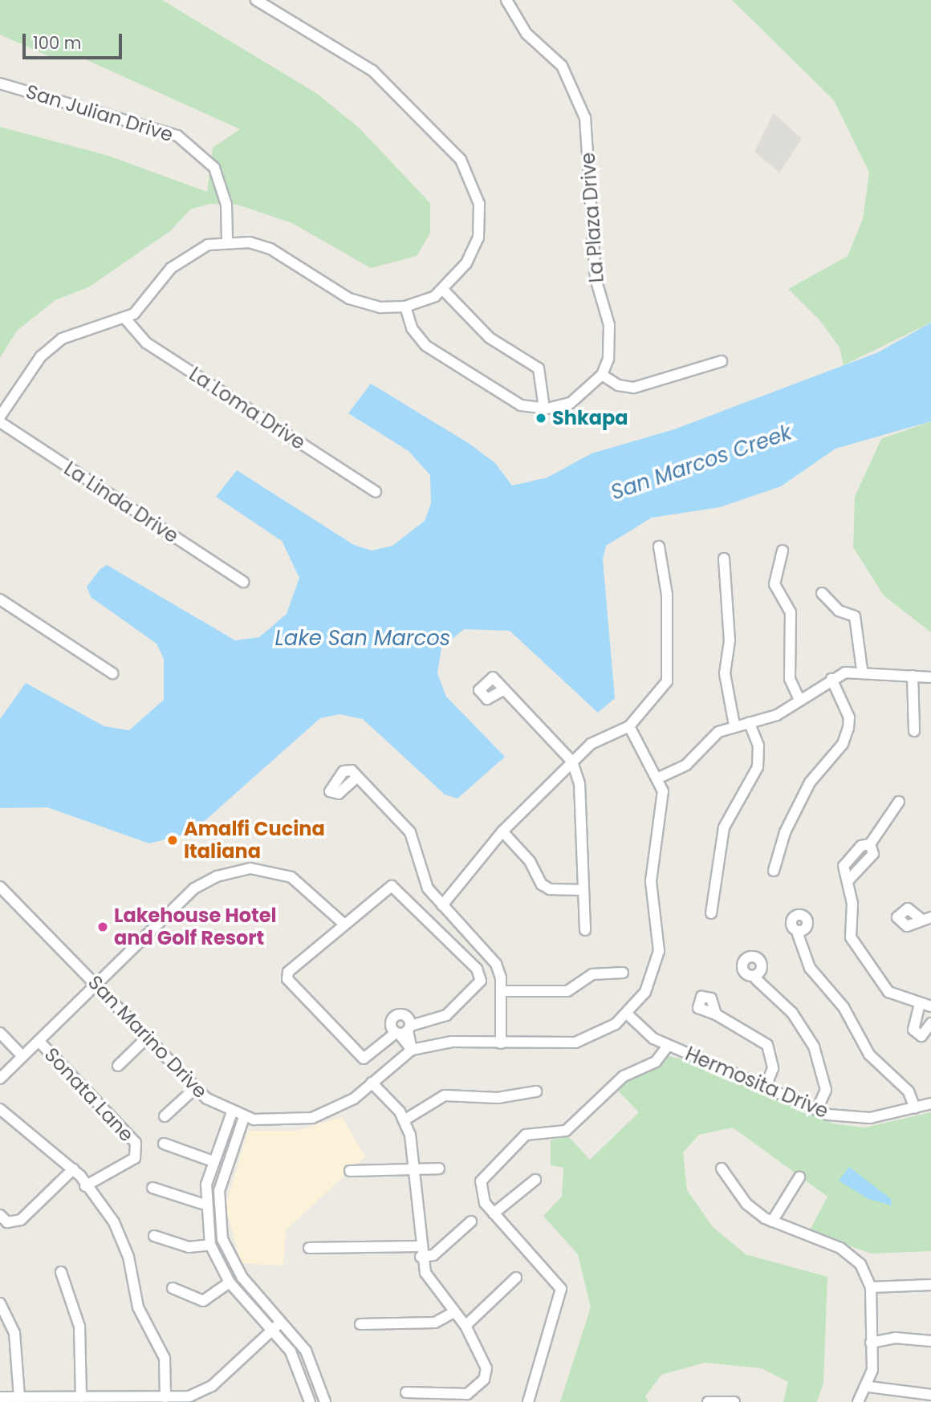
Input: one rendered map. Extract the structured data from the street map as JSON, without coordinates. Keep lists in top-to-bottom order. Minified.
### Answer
{"streets":{"street":["San Julian Drive","La Plaza Drive","La Loma Drive","La Linda Drive","San Marino Drive","Hermosita Drive","Sonata Lane"]},"crossings":[["San Marino Drive","Hermosita Drive"]],"water":["San Marcos Creek","Lake San Marcos"],"places":["Shkapa","Amalfi Cucina Italiana","Lakehouse Hotel and Golf Resort"],"scale_bar":"100 m"}
